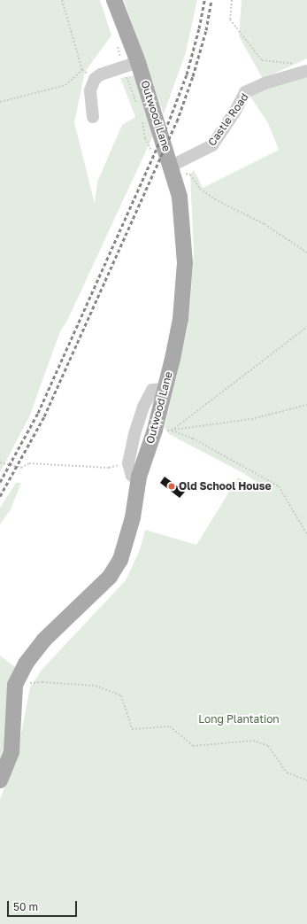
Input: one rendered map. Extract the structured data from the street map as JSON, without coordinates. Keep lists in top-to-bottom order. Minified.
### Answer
{"streets":{"main road":["Outwood Lane"],"street":["Castle Road"]},"crossings":[["Outwood Lane","Castle Road"]],"parks":["Long Plantation"],"places":["Old School House"],"scale_bar":"50 m"}
